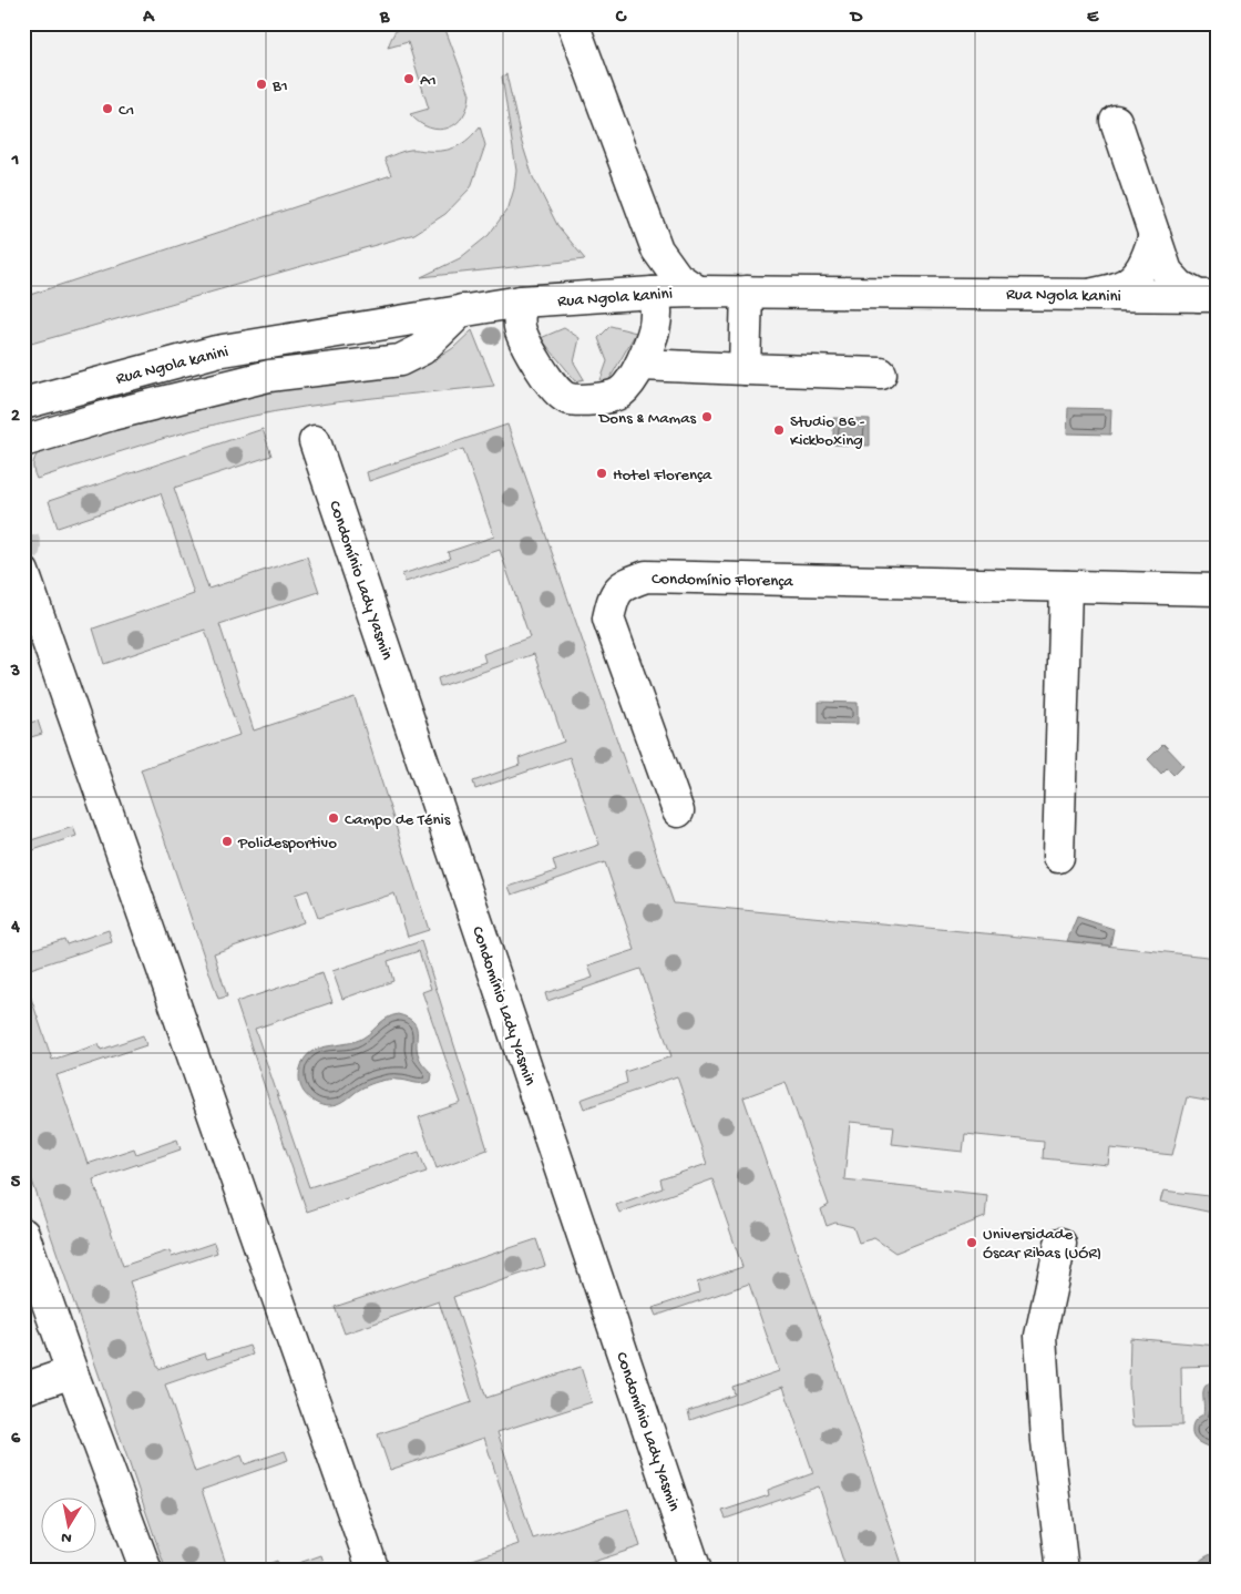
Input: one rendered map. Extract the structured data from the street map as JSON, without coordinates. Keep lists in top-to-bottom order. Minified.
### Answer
{"streets":{"main road":["Rua Ngola kanini","Condomínio Florença","Condomínio Lady Yasmin"]},"places":["A1","B1","C1","Dons & Mamas","Studio 86 - Kickboxing","Hotel Florença","Campo de Ténis","Polidesportivo","Universidade Óscar Ribas (UÓR)"],"north":"bottom","grid":{"columns":["A","B","C","D","E"],"rows":["1","2","3","4","5","6"]}}
